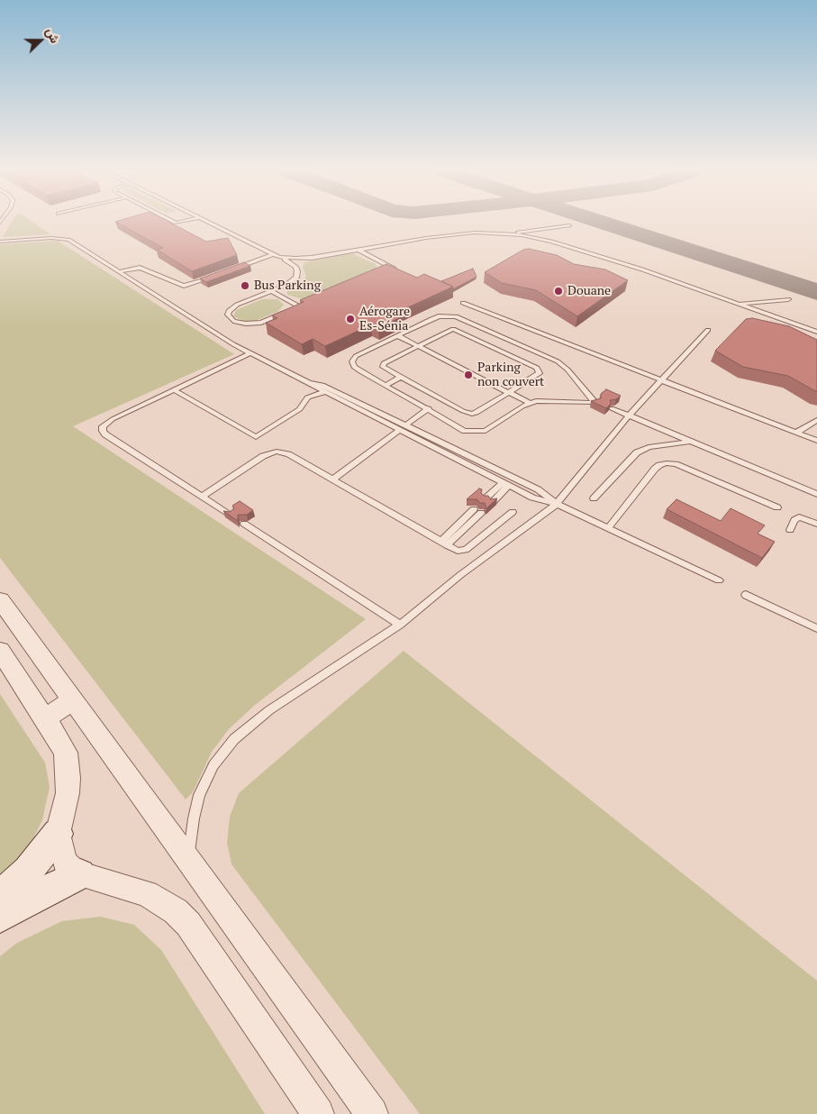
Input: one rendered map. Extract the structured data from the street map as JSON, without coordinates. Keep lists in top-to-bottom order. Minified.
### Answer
{"places":["Bus Parking","Douane","Aérogare Es-Sénia","Parking non couvert"],"north":"right"}
